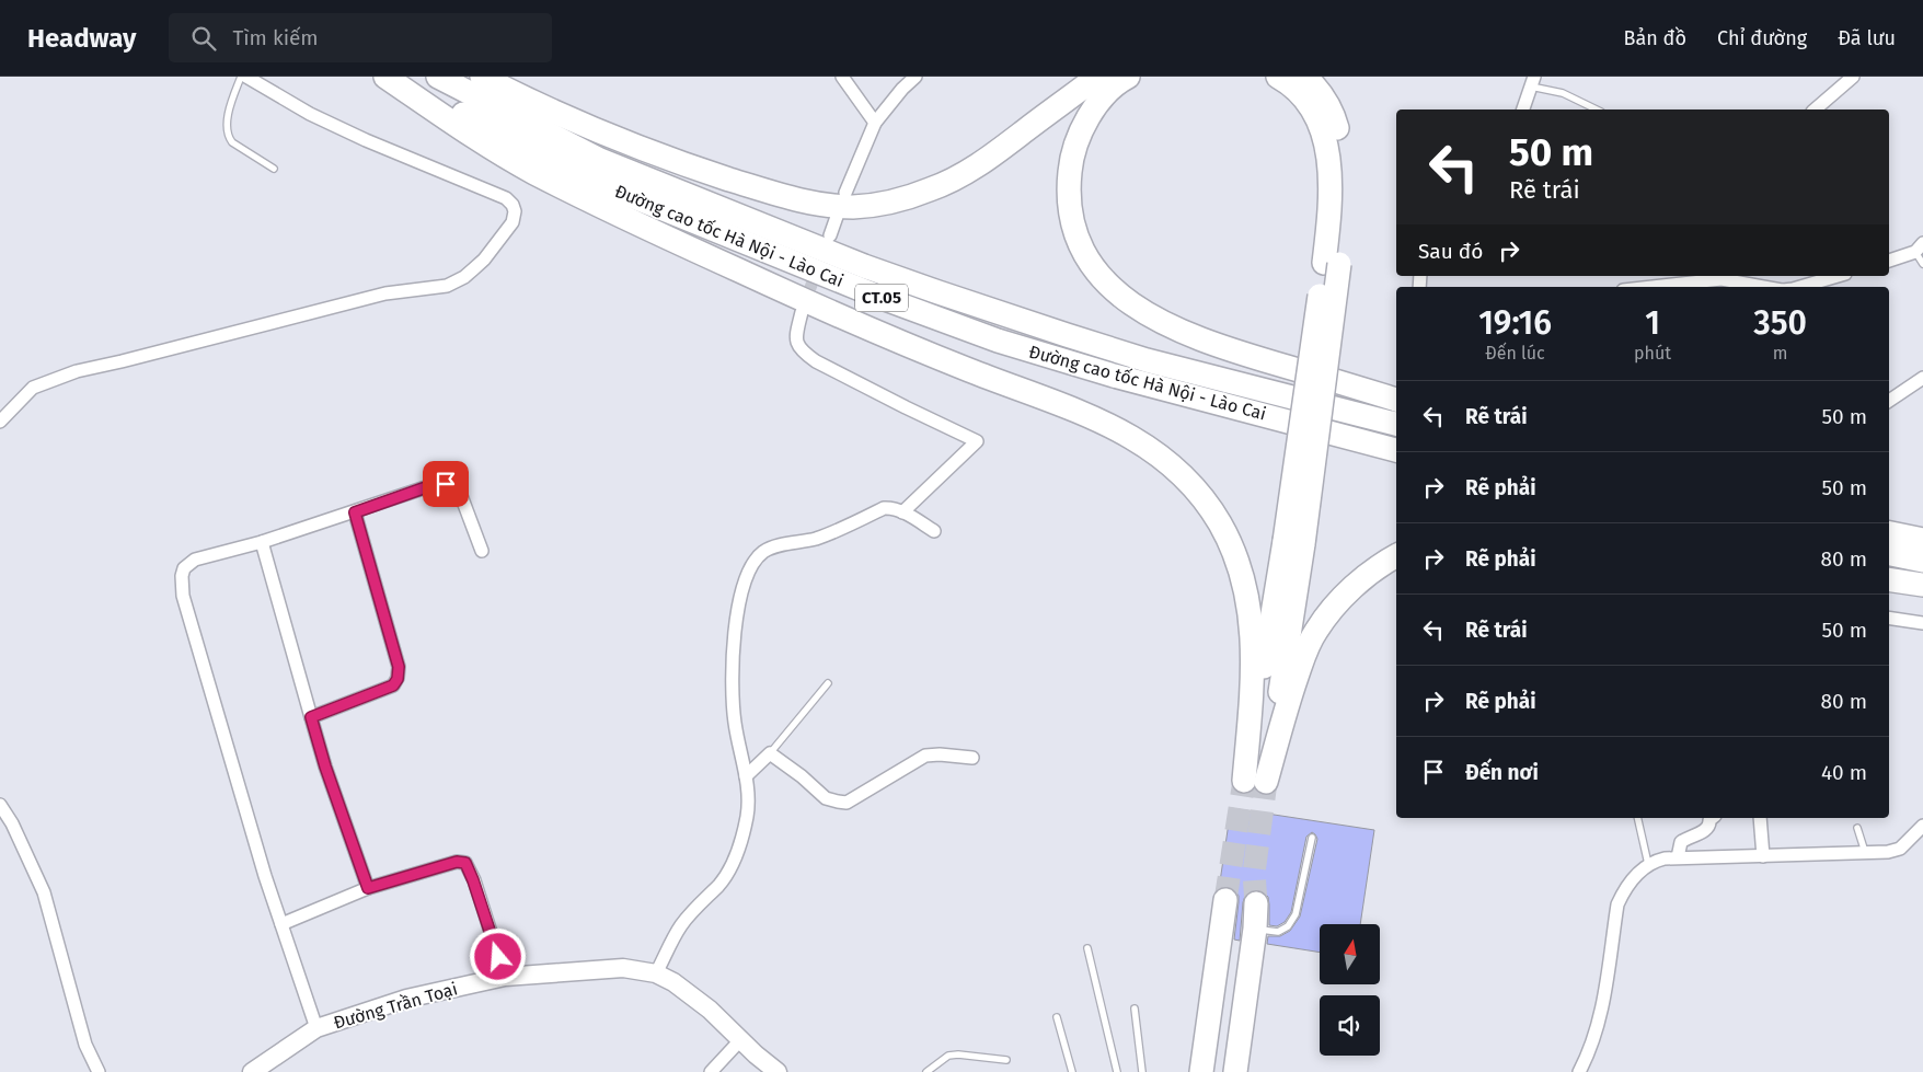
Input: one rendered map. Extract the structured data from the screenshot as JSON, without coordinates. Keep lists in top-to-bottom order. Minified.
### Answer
{"streets":{"highway":["Đường cao tốc Hà Nội - Lào Cai","CT.05"],"street":["Đường Trần Toại"]},"north":"top","page":{"header":"Headway","search":"Tìm kiếm","nav":["Bản đồ","Chỉ đường","Đã lưu"],"turn":["50 m","Rẽ trái"],"then":"Sau đó","eta":["19:16","Đến lúc","1","phút","350","m"],"list":[{"name":"Rẽ trái","value":"50 m"},{"name":"Rẽ phải","value":"50 m"},{"name":"Rẽ phải","value":"80 m"},{"name":"Rẽ trái","value":"50 m"},{"name":"Rẽ phải","value":"80 m"},{"name":"Đến nơi","value":"40 m"}]}}
